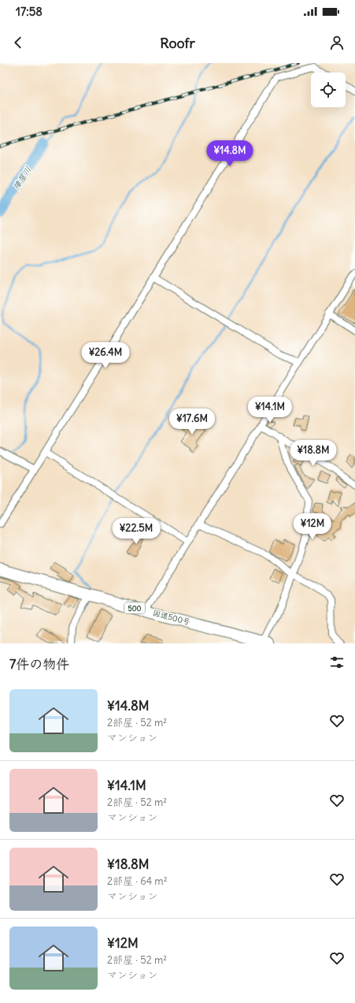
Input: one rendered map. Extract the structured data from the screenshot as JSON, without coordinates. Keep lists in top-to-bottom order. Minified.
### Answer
{"streets":{"highway":["500","国道500号"]},"water":["陣屋川"],"page":{"status":"17:58","header":"Roofr","price":["¥14.8M","¥26.4M","¥14.1M","¥17.6M","¥18.8M","¥12M","¥22.5M"],"heading":"7件の物件","list":[{"name":"¥14.8M","note":"2部屋 · 52 m² · マンション"},{"name":"¥14.1M","note":"2部屋 · 52 m² · マンション"},{"name":"¥18.8M","note":"2部屋 · 64 m² · マンション"},{"name":"¥12M","note":"2部屋 · 52 m² · マンション"}]}}
